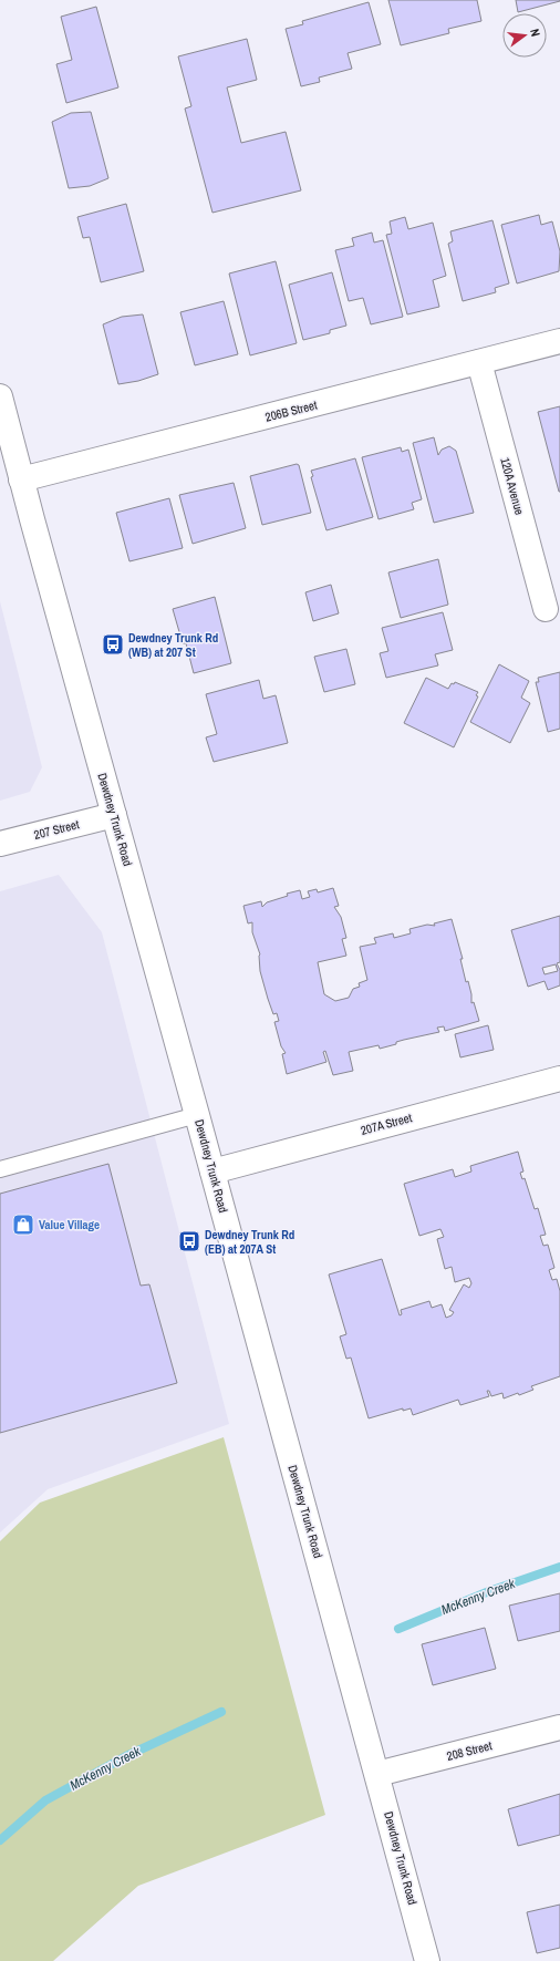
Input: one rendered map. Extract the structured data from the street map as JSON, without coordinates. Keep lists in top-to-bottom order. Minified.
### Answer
{"streets":{"main road":["206B Street","120A Avenue","Dewdney Trunk Road","207 Street","207A Street","208 Street"]},"crossings":[["206B Street","120A Avenue"],["206B Street","Dewdney Trunk Road"],["Dewdney Trunk Road","207 Street"],["Dewdney Trunk Road","207A Street"],["Dewdney Trunk Road","208 Street"]],"water":["McKenny Creek"],"places":{"bus stop":["Dewdney Trunk Rd (WB) at 207 St","Dewdney Trunk Rd (EB) at 207A St"],"shop":["Value Village"]},"north":"right"}
